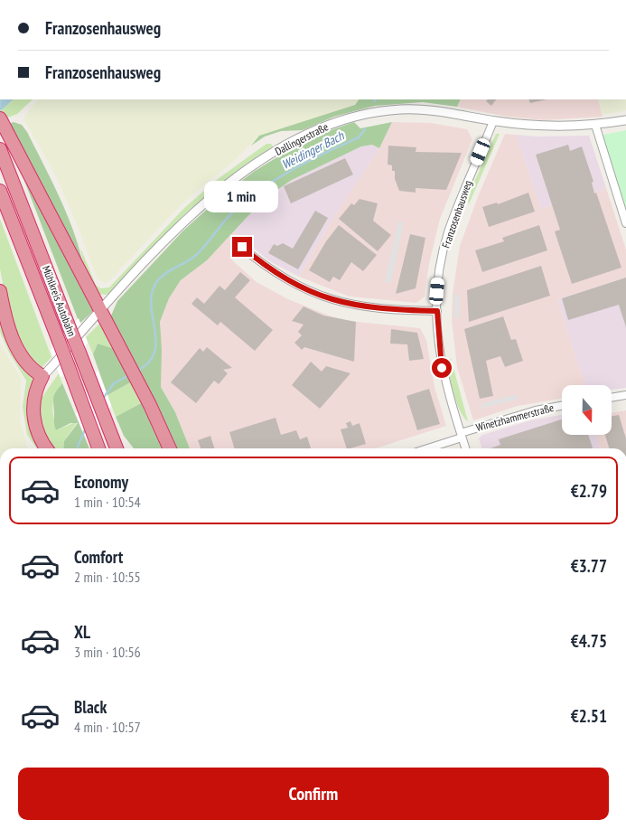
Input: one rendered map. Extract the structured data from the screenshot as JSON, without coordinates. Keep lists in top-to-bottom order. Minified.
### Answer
{"streets":{"highway":["Mühlkreis Autobahn"],"street":["Dallingerstraße","Franzosenhausweg","Winetzhammerstraße"]},"crossings":[["Dallingerstraße","Franzosenhausweg"],["Franzosenhausweg","Winetzhammerstraße"]],"water":["Weidinger Bach"],"north":"bottom","page":{"banner":["Franzosenhausweg","Franzosenhausweg"],"bubble":"1 min","list":[{"name":"Economy","note":"1 min · 10:54","value":"€2.79"},{"name":"Comfort","note":"2 min · 10:55","value":"€3.77"},{"name":"XL","note":"3 min · 10:56","value":"€4.75"},{"name":"Black","note":"4 min · 10:57","value":"€2.51"}],"buttons":"Confirm"}}
